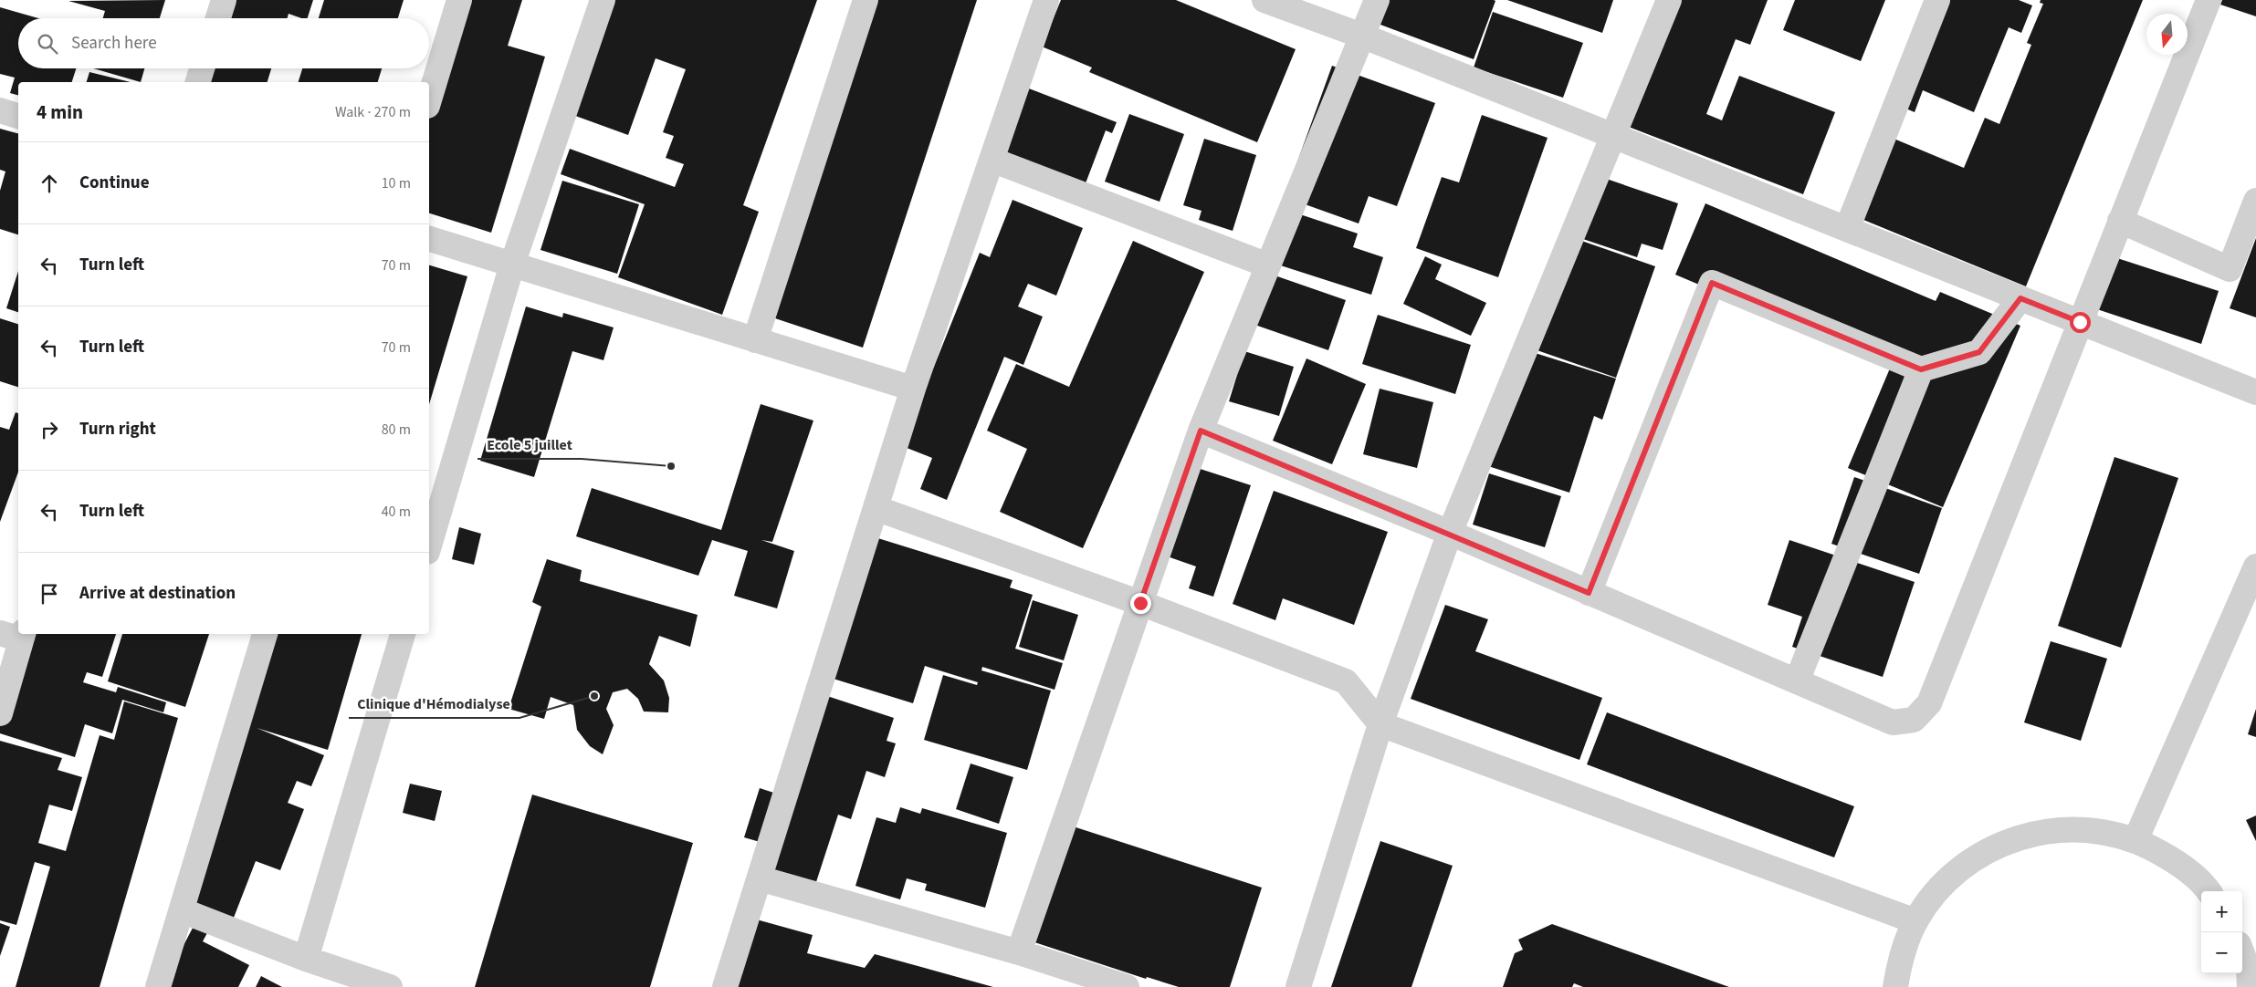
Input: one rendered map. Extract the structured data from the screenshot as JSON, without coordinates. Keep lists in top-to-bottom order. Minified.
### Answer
{"places":["Ecole 5 juillet","Clinique d'Hémodialyse"],"north":"bottom","page":{"search":"Search here","heading":["4 min","Walk · 270 m"],"list":[["Continue","10 m"],["Turn left","70 m"],["Turn left","70 m"],["Turn right","80 m"],["Turn left","40 m"],"Arrive at destination"],"map_buttons":["+","−"]}}
